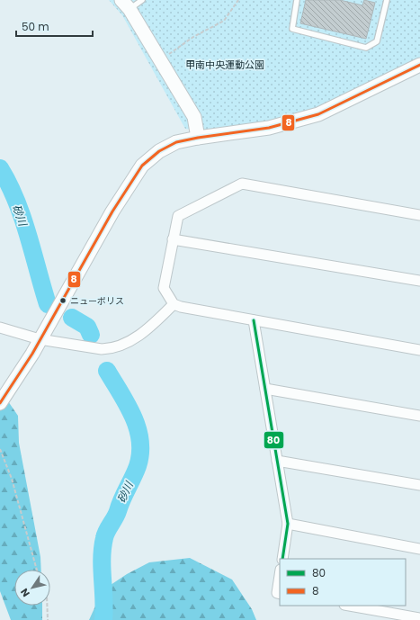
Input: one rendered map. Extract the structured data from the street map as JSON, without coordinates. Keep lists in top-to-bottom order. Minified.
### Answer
{"water":["砂川"],"parks":["甲南中央運動公園"],"places":["ニューポリス"],"lines":["transit line 8","transit line 80"],"legend":["80","8"],"scale_bar":"50 m","north":"bottom left"}
